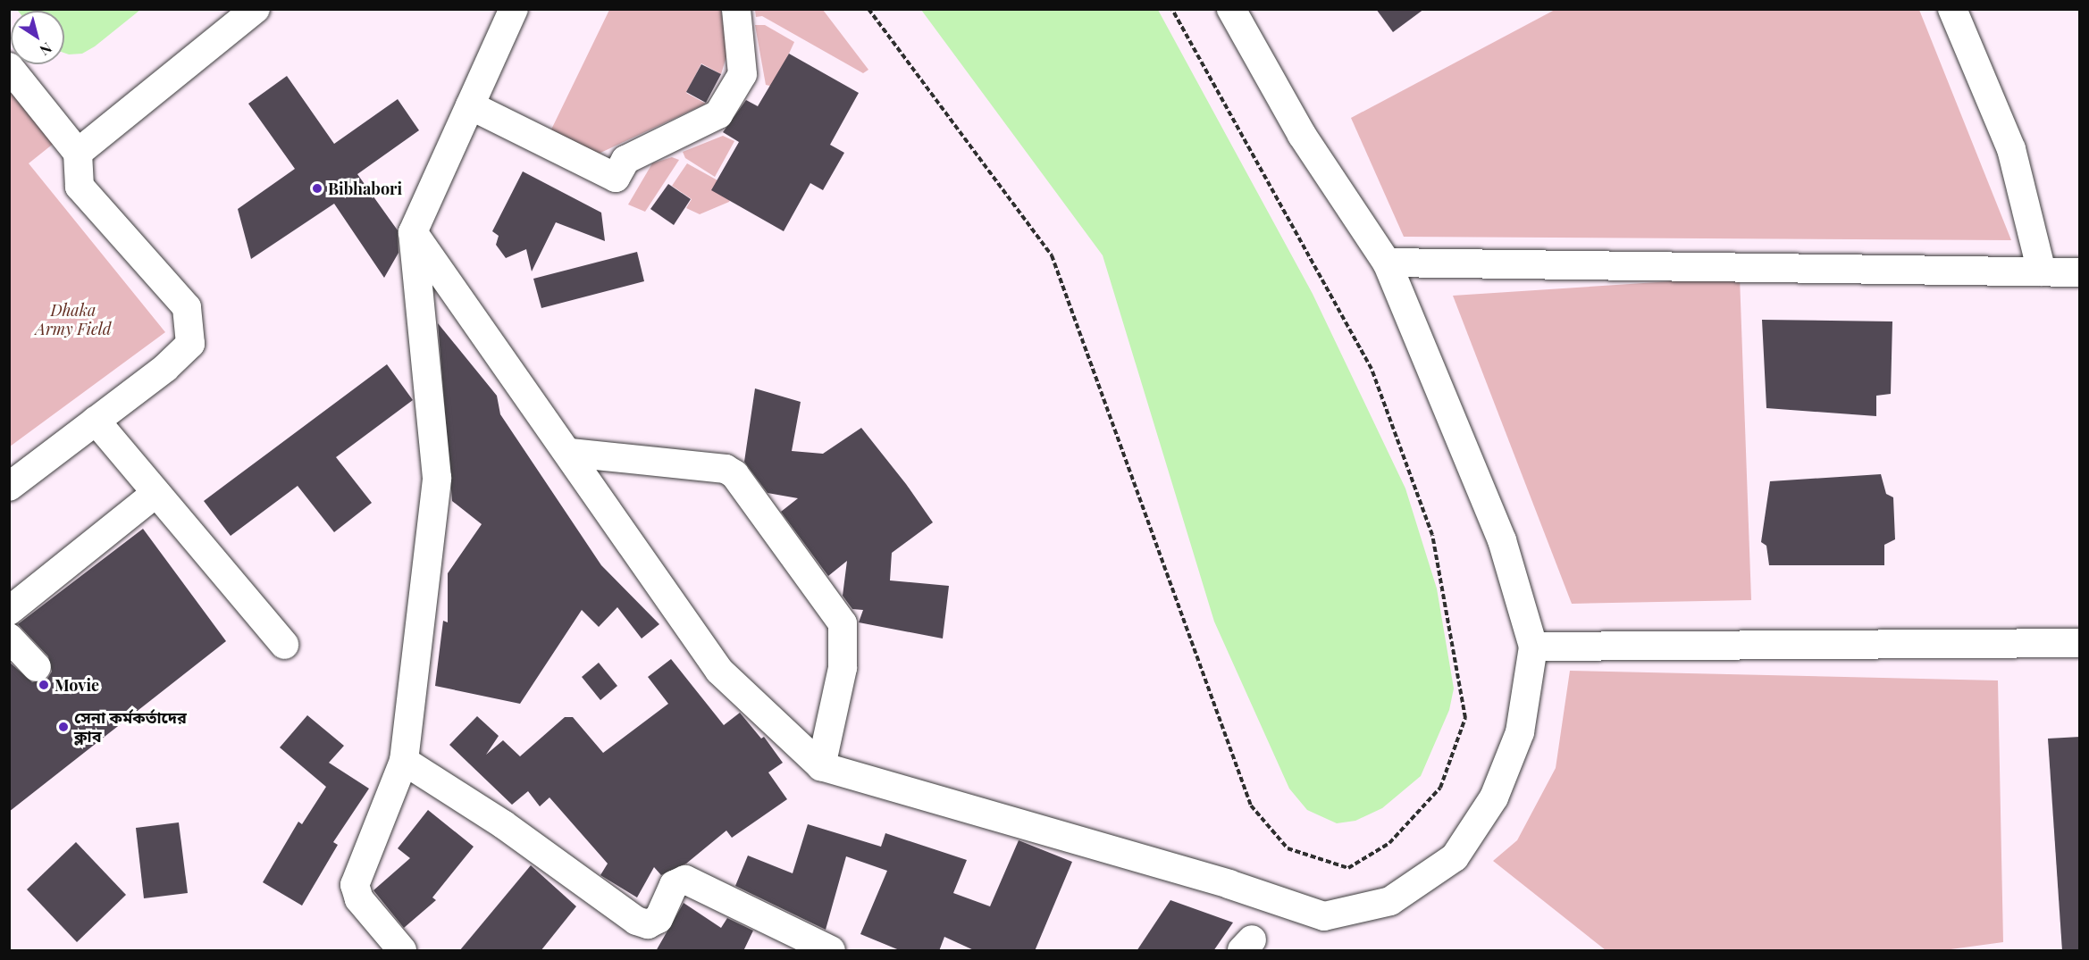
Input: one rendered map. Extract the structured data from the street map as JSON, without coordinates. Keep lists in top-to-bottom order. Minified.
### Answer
{"parks":["Dhaka Army Field"],"places":["Bibhabori","Movie","সেনা কর্মকর্তাদের ক্লাব"],"north":"bottom right"}
